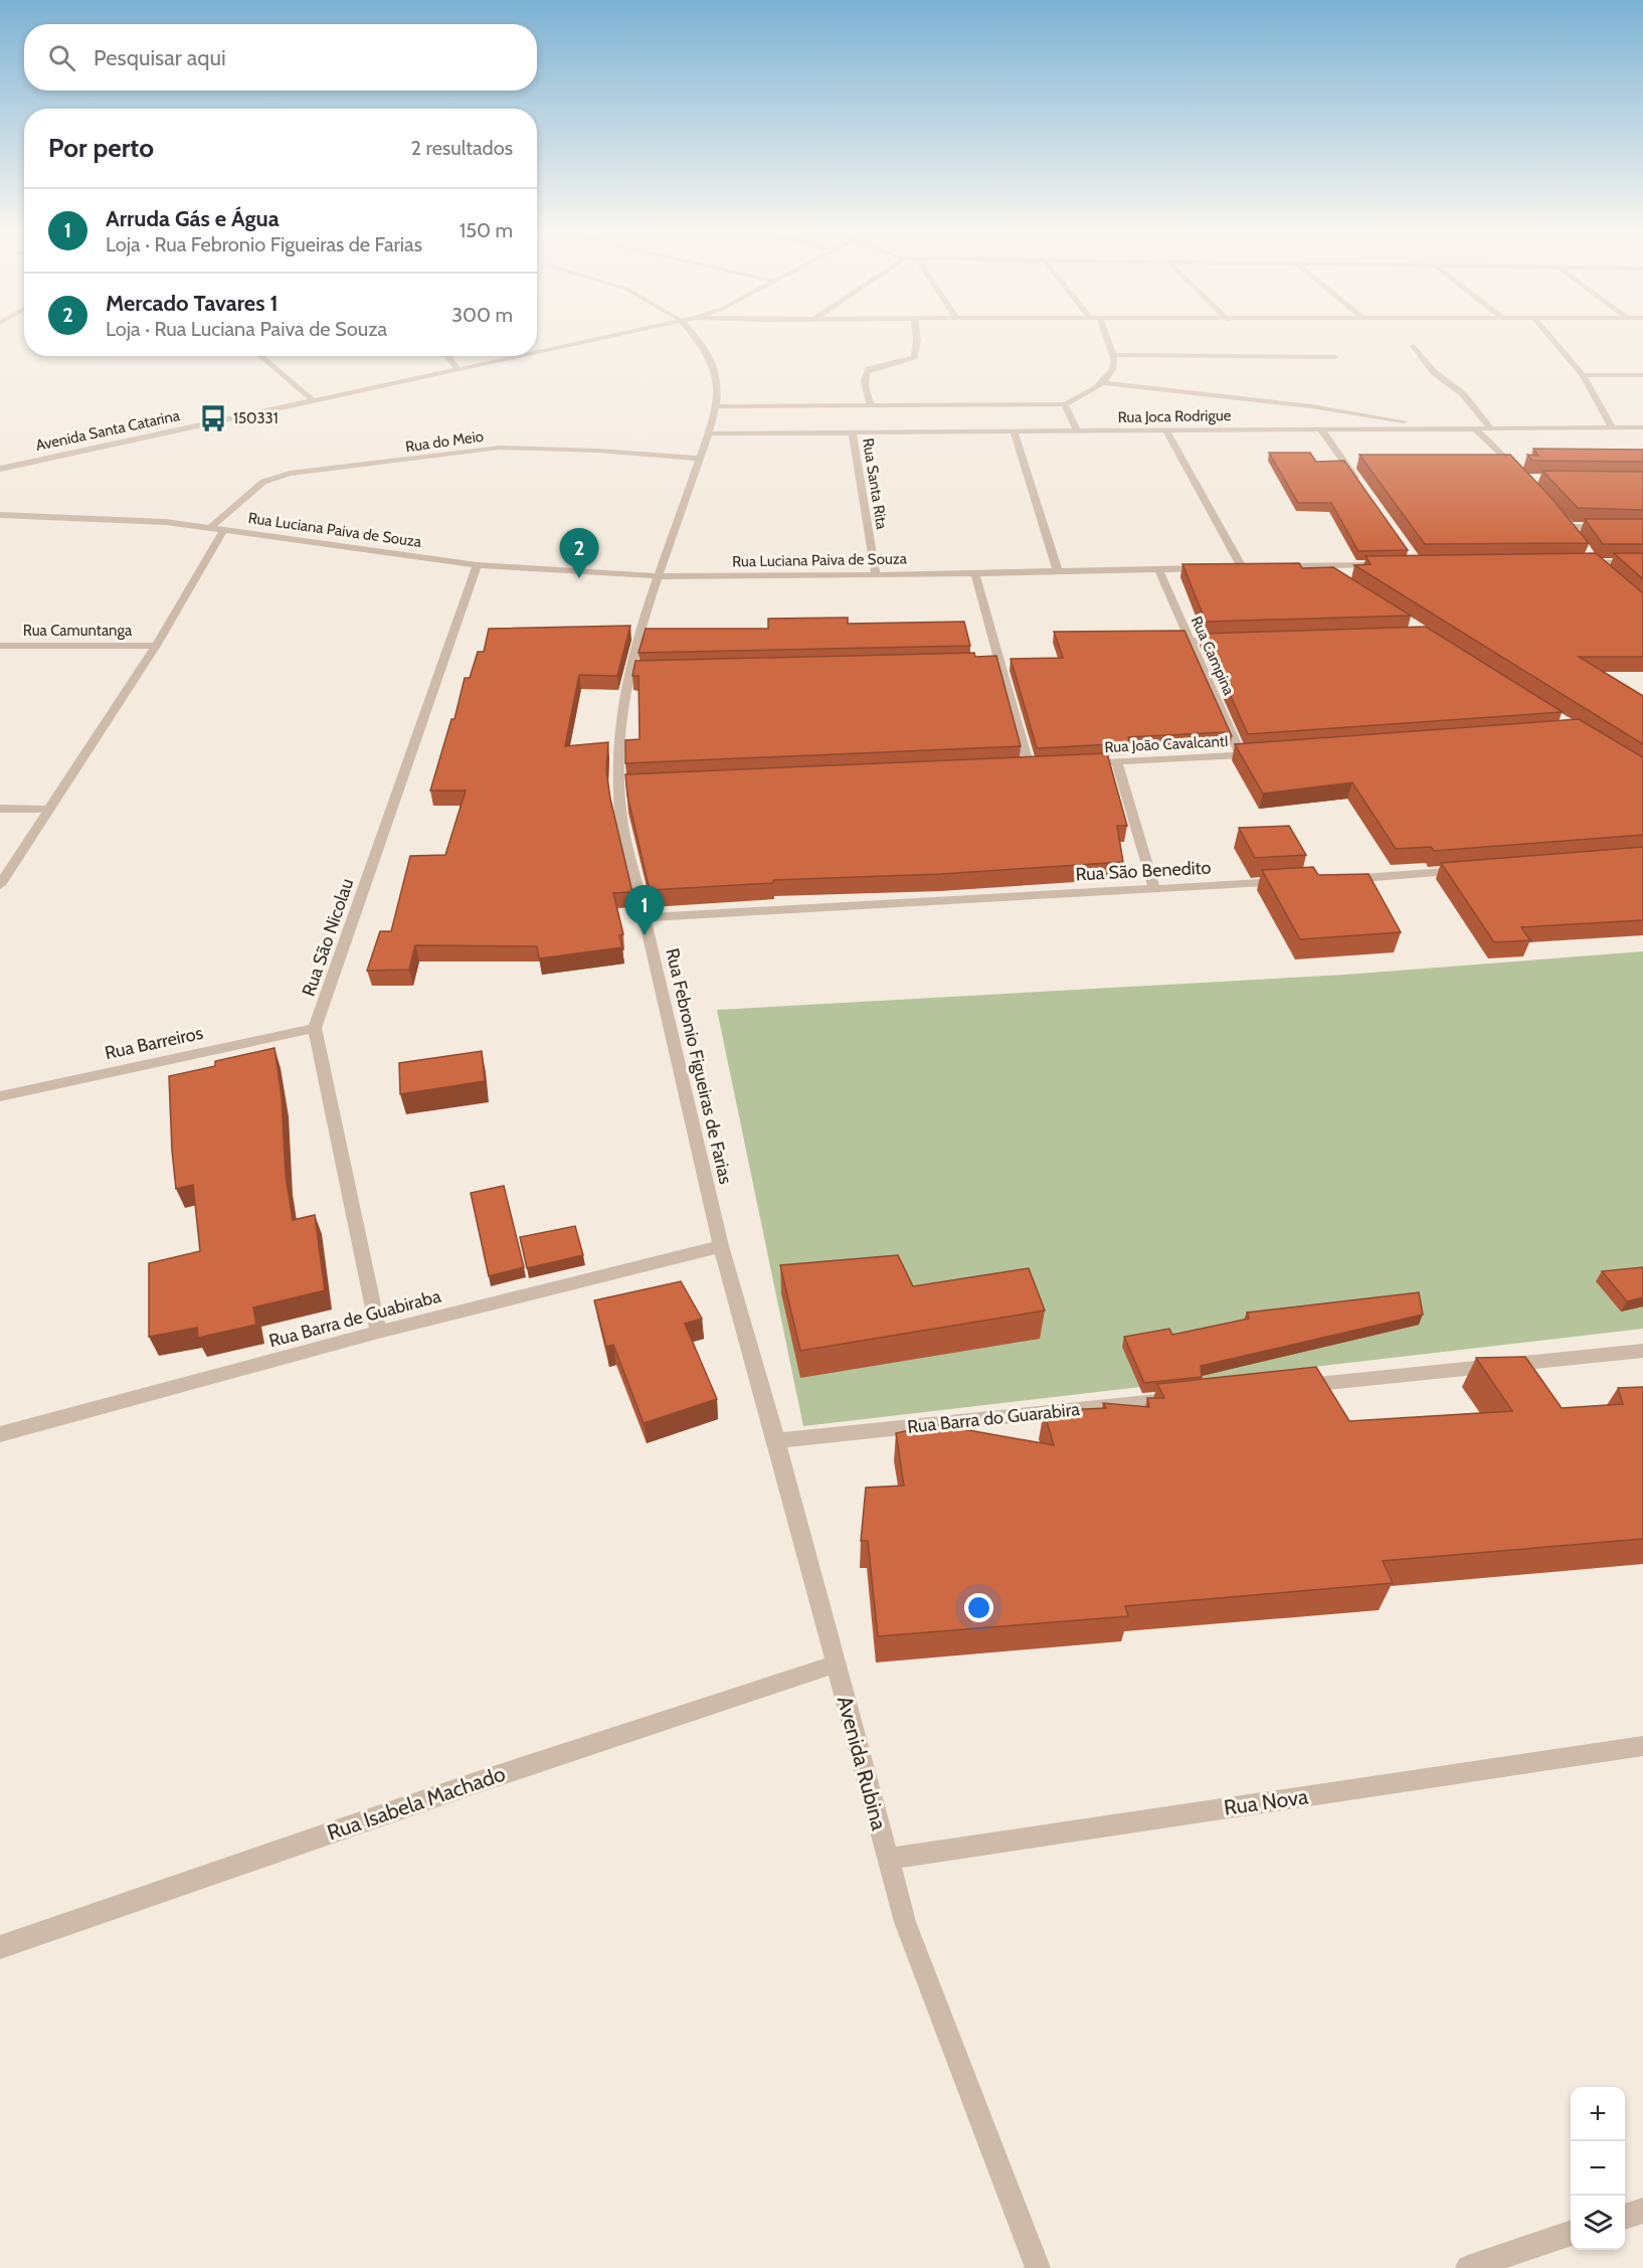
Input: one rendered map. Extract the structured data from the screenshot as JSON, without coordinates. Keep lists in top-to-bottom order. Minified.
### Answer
{"streets":{"street":["Rua Joca Rodrigue","Avenida Santa Catarina","Rua do Meio","Rua Santa Rita","Rua Luciana Paiva de Souza","Rua Camuntanga","Rua Campina","Rua João CavalcantI","Rua São Benedito","Rua São Nicolau","Rua Barreiros","Rua Febronio Figueiras de Farias","Rua Barra de Guabiraba","Rua Barra do Guarabira","Avenida Rubina","Rua Nova","Rua Isabela Machado"]},"crossings":[["Rua Joca Rodrigue","Rua Santa Rita"],["Rua Joca Rodrigue","Rua Febronio Figueiras de Farias"],["Rua do Meio","Rua Luciana Paiva de Souza"],["Rua do Meio","Rua Febronio Figueiras de Farias"],["Rua Santa Rita","Rua Luciana Paiva de Souza"],["Rua Luciana Paiva de Souza","Rua Campina"],["Rua Luciana Paiva de Souza","Rua São Nicolau"],["Rua Luciana Paiva de Souza","Rua Febronio Figueiras de Farias"],["Rua Campina","Rua João CavalcantI"],["Rua São Benedito","Rua Febronio Figueiras de Farias"],["Rua São Nicolau","Rua Barreiros"],["Rua Febronio Figueiras de Farias","Rua Barra de Guabiraba"],["Rua Febronio Figueiras de Farias","Avenida Rubina"],["Rua Barra de Guabiraba","Avenida Rubina"],["Rua Barra do Guarabira","Avenida Rubina"],["Avenida Rubina","Rua Nova"],["Avenida Rubina","Rua Isabela Machado"]],"places":{"bus stop":["150331"]},"page":{"search":"Pesquisar aqui","heading":["Por perto","2 resultados"],"list":[{"mark":"1","name":"Arruda Gás e Água","note":"Loja · Rua Febronio Figueiras de Farias","value":"150 m"},{"mark":"2","name":"Mercado Tavares 1","note":"Loja · Rua Luciana Paiva de Souza","value":"300 m"}],"pins":["2","1"],"map_buttons":["+","−"]}}
